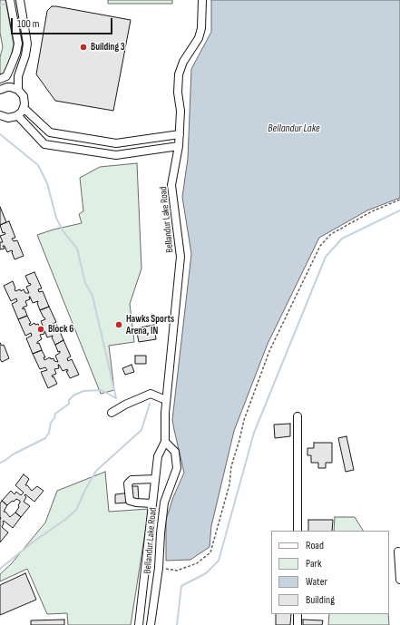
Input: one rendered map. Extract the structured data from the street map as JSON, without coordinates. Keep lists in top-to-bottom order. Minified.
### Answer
{"streets":{"street":["Bellandur Lake Road"]},"water":["Bellandur Lake"],"places":["Building 3","Hawks Sports Arena, IN","Block 6"],"legend":["Road","Park","Water","Building"],"scale_bar":"100 m"}
